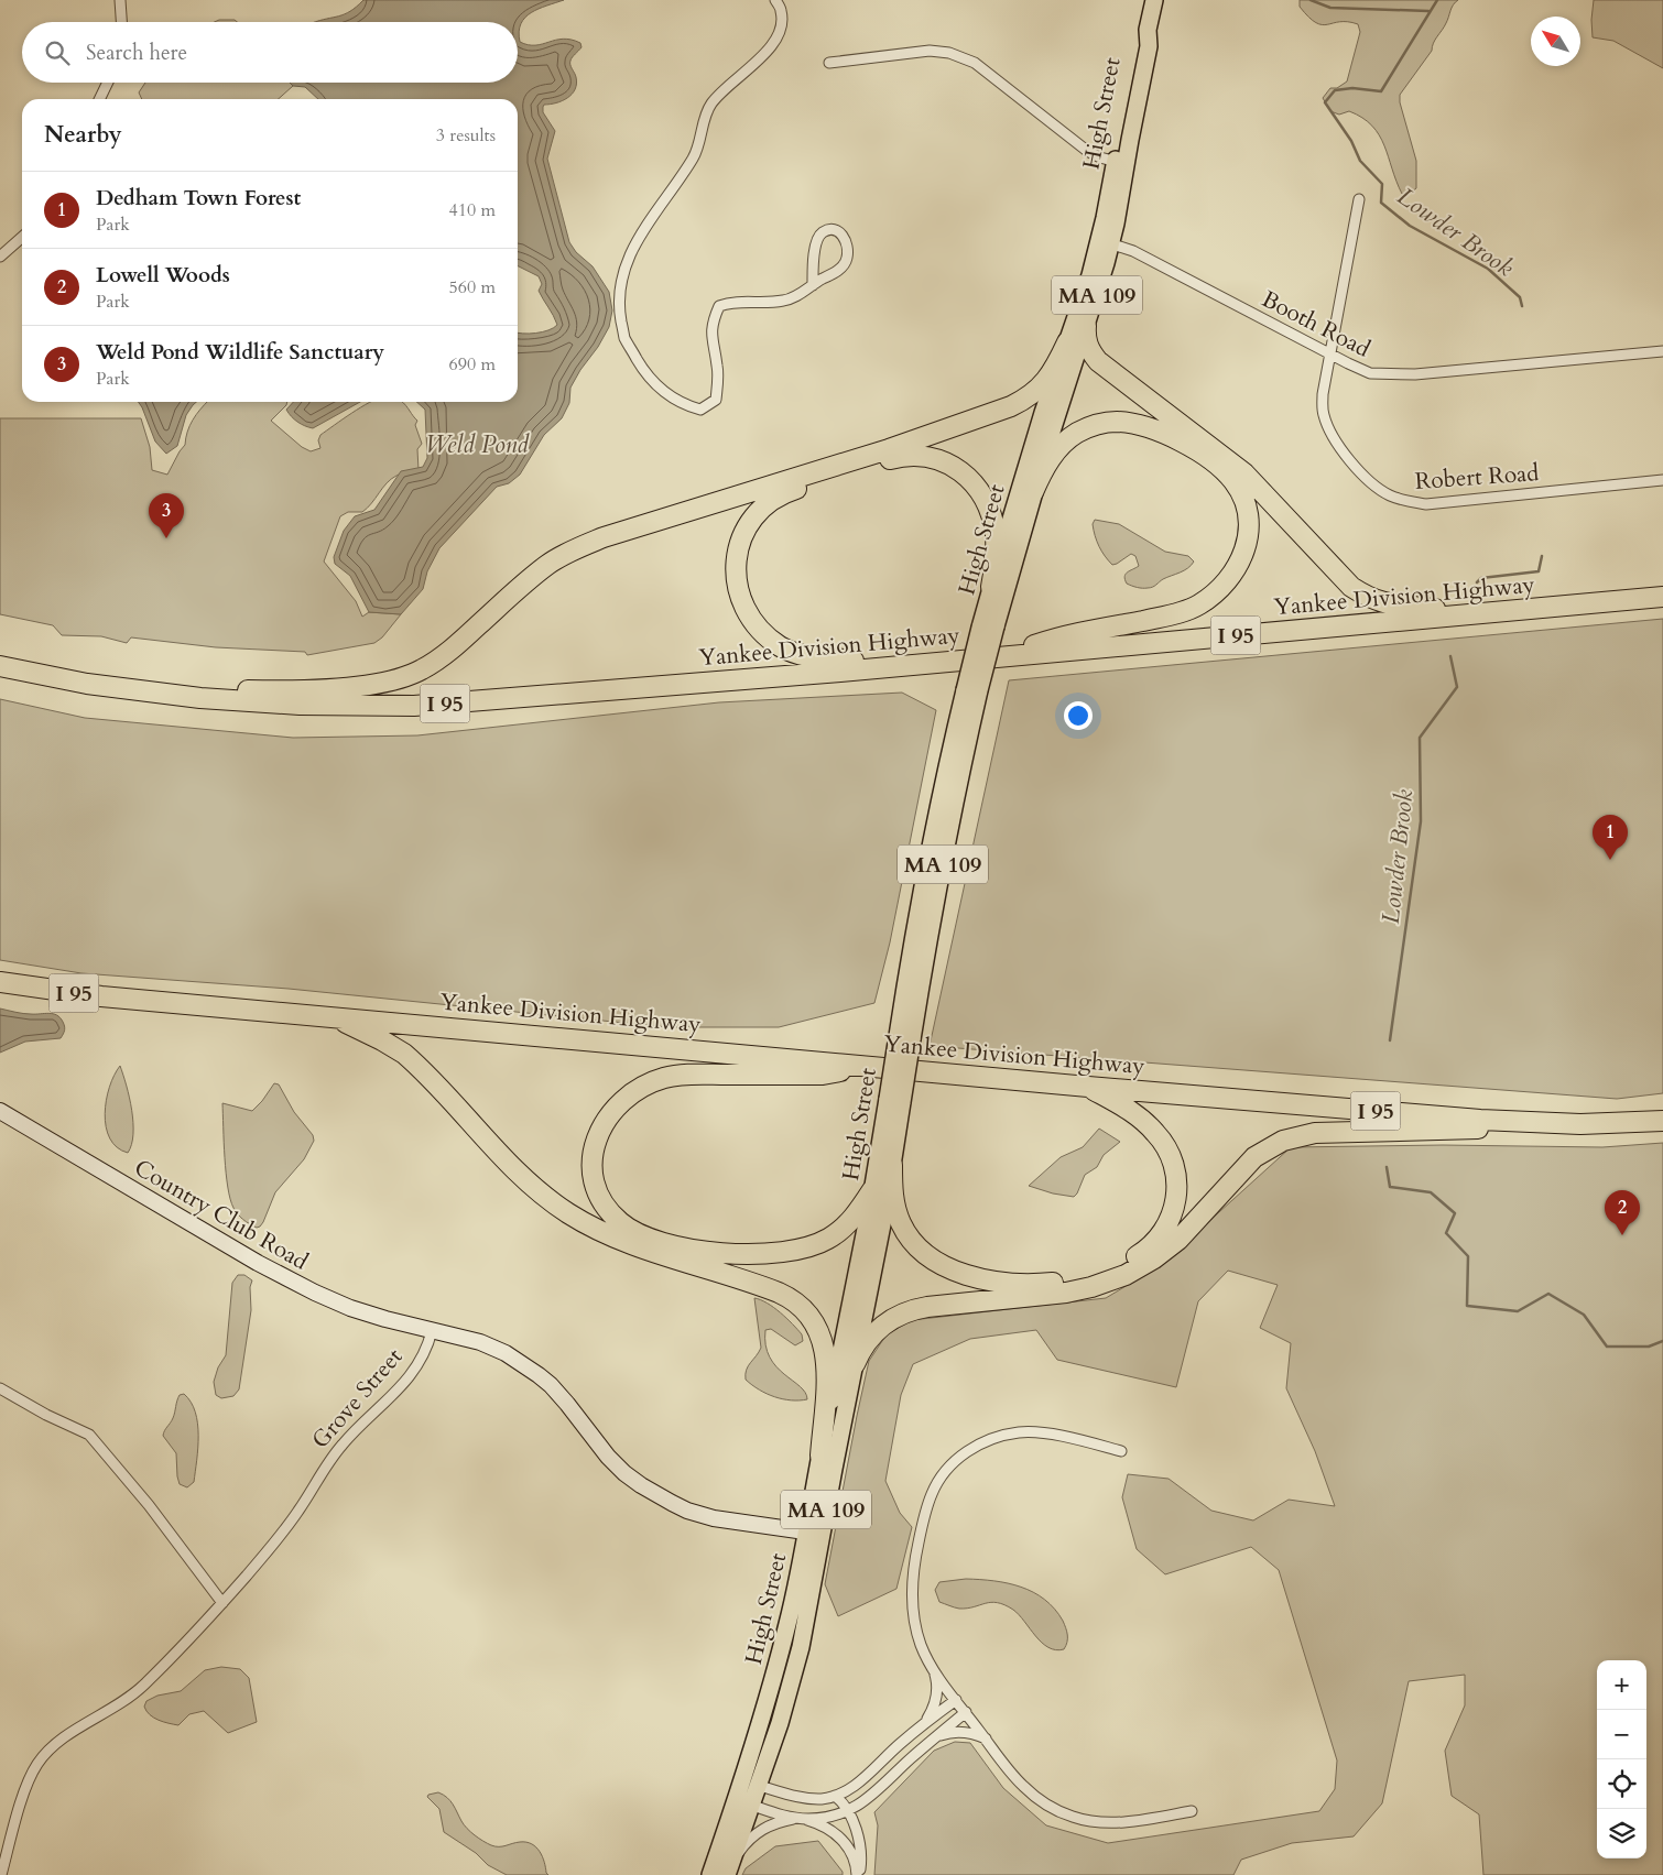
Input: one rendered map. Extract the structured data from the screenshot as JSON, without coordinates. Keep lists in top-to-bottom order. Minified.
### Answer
{"streets":{"highway":["Yankee Division Highway","I 95"],"main road":["High Street","MA 109"],"street":["Booth Road","Robert Road","Country Club Road","Grove Street"]},"crossings":[["High Street","Booth Road"],["Booth Road","Robert Road"],["Country Club Road","Grove Street"]],"water":["Lowder Brook","Weld Pond"],"north":"top left","page":{"search":"Search here","heading":["Nearby","3 results"],"list":[{"mark":"1","name":"Dedham Town Forest","note":"Park","value":"410 m"},{"mark":"2","name":"Lowell Woods","note":"Park","value":"560 m"},{"mark":"3","name":"Weld Pond Wildlife Sanctuary","note":"Park","value":"690 m"}],"pins":["3","1","2"],"map_buttons":["+","−"]}}
